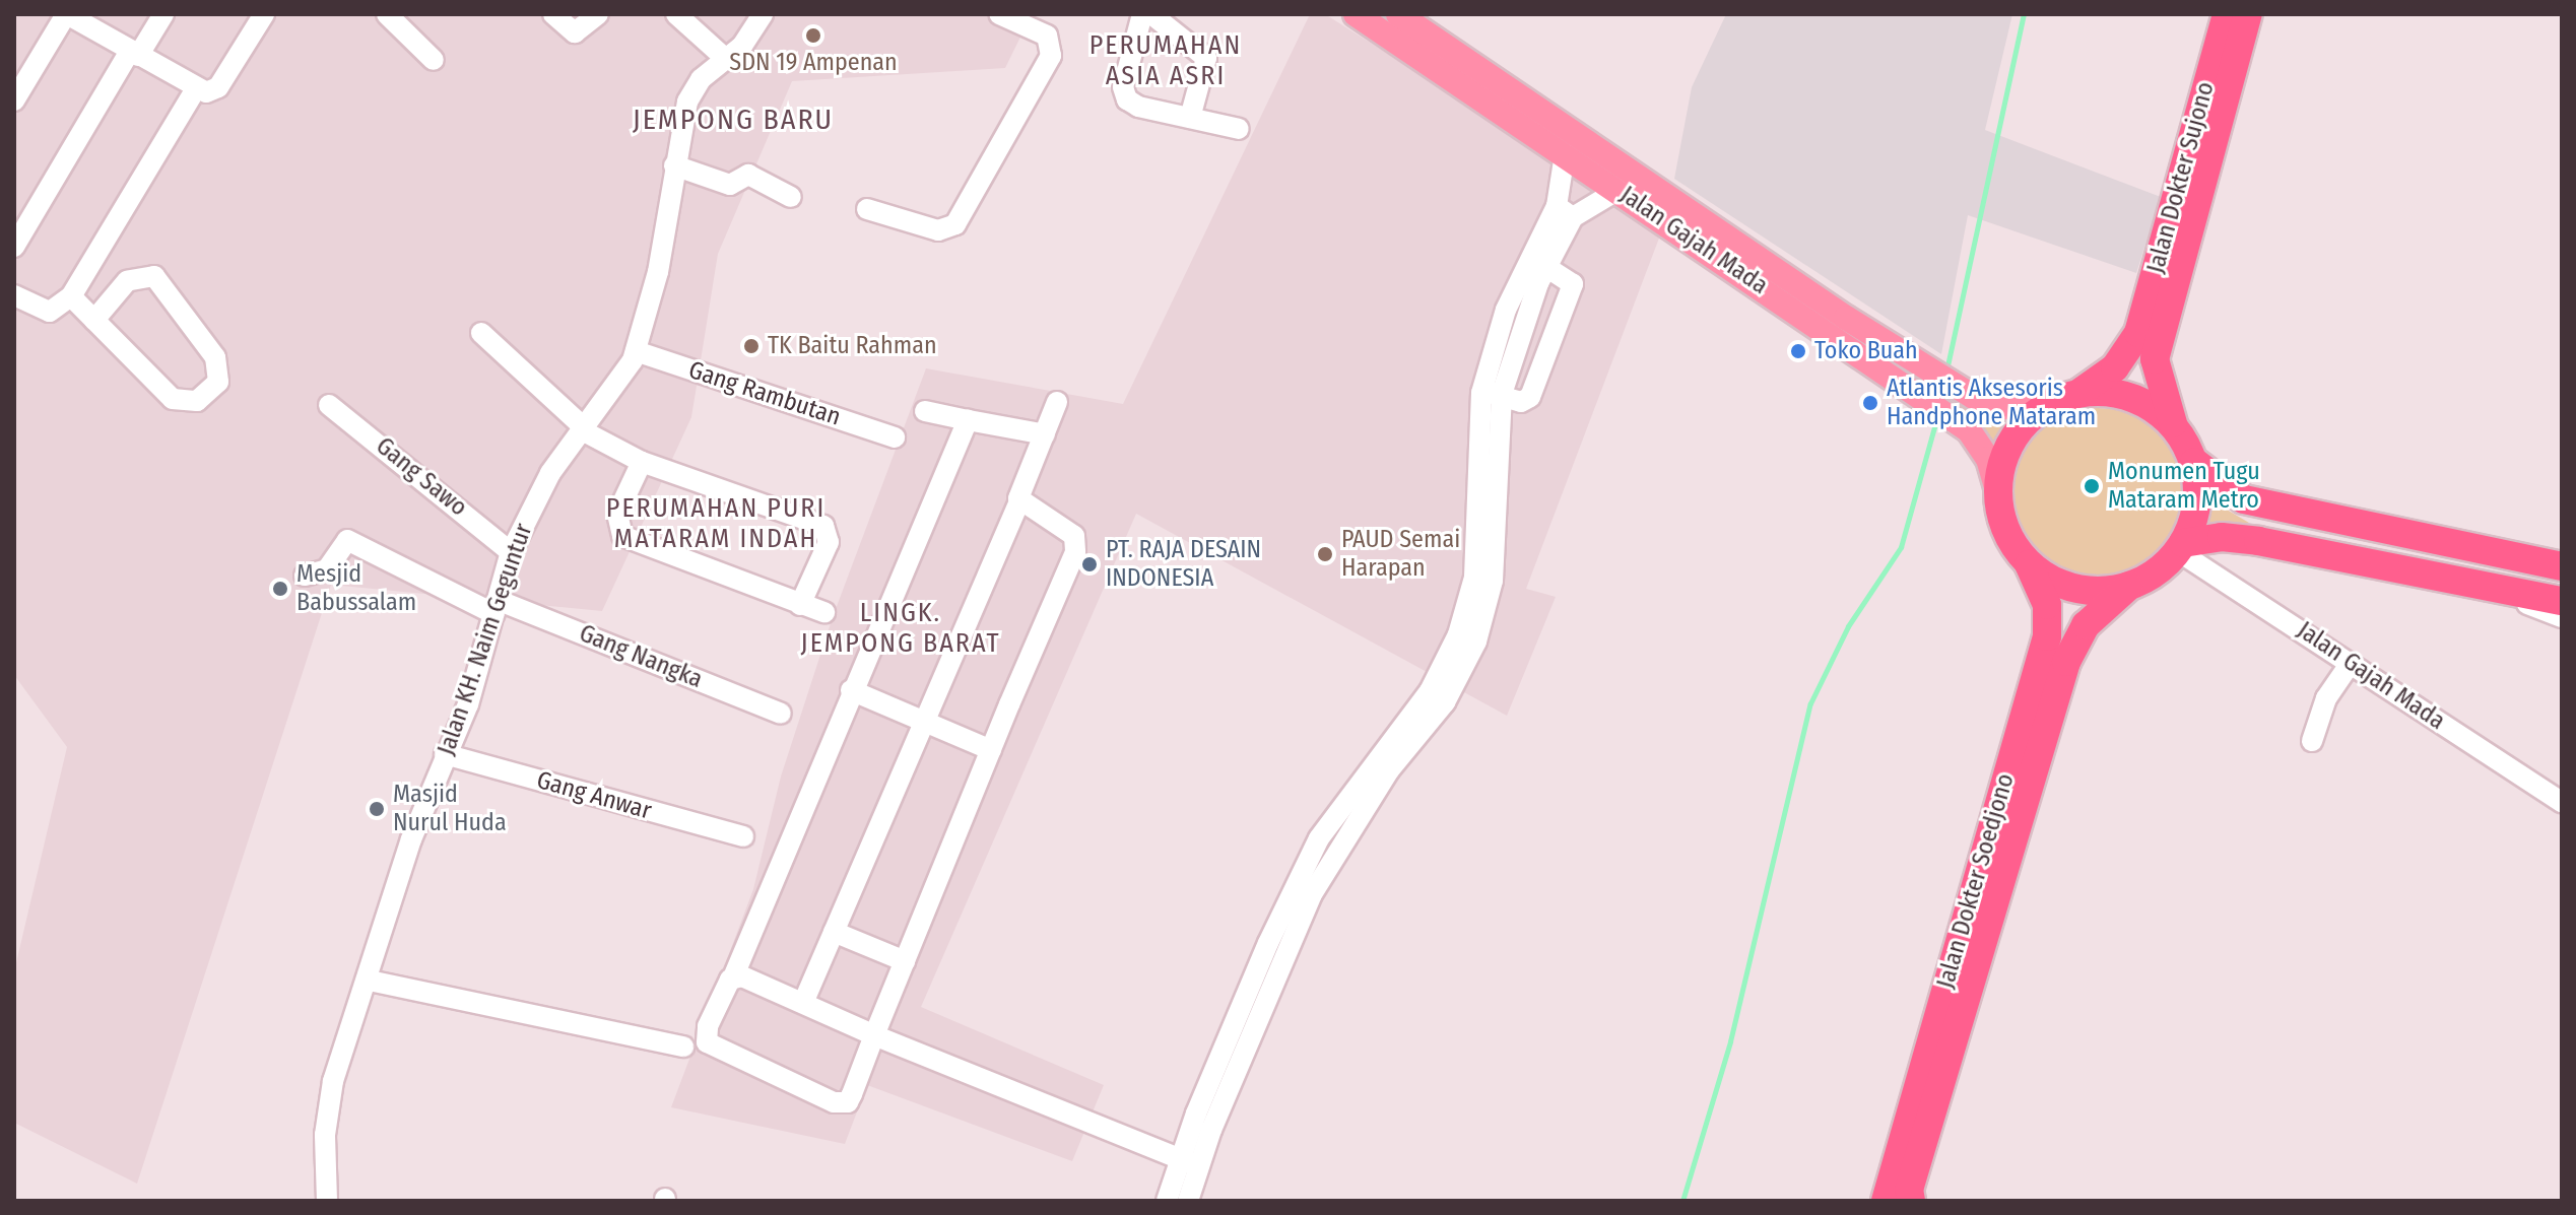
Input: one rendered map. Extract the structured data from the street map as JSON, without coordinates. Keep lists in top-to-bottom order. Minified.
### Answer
{"streets":{"highway":["Jalan Dokter Sujono","Jalan Dokter Soedjono"],"main road":["Jalan Gajah Mada"],"street":["Gang Rambutan","Gang Sawo","Jalan KH. Naim Geguntur","Gang Nangka","Gang Anwar"]},"crossings":[["Jalan Dokter Sujono","Jalan Gajah Mada"],["Jalan Dokter Sujono","Jalan Dokter Soedjono"],["Jalan Gajah Mada","Jalan Dokter Soedjono"],["Gang Rambutan","Jalan KH. Naim Geguntur"],["Gang Sawo","Jalan KH. Naim Geguntur"],["Jalan KH. Naim Geguntur","Gang Nangka"],["Jalan KH. Naim Geguntur","Gang Anwar"]],"districts":["PERUMAHAN ASIA ASRI","JEMPONG BARU","PERUMAHAN PURI MATARAM INDAH","LINGK. JEMPONG BARAT"],"places":["SDN 19 Ampenan","TK Baitu Rahman","Toko Buah","Atlantis Aksesoris Handphone Mataram","Monumen Tugu Mataram Metro","PAUD Semai Harapan","PT. RAJA DESAIN INDONESIA","Mesjid Babussalam","Masjid Nurul Huda"]}
